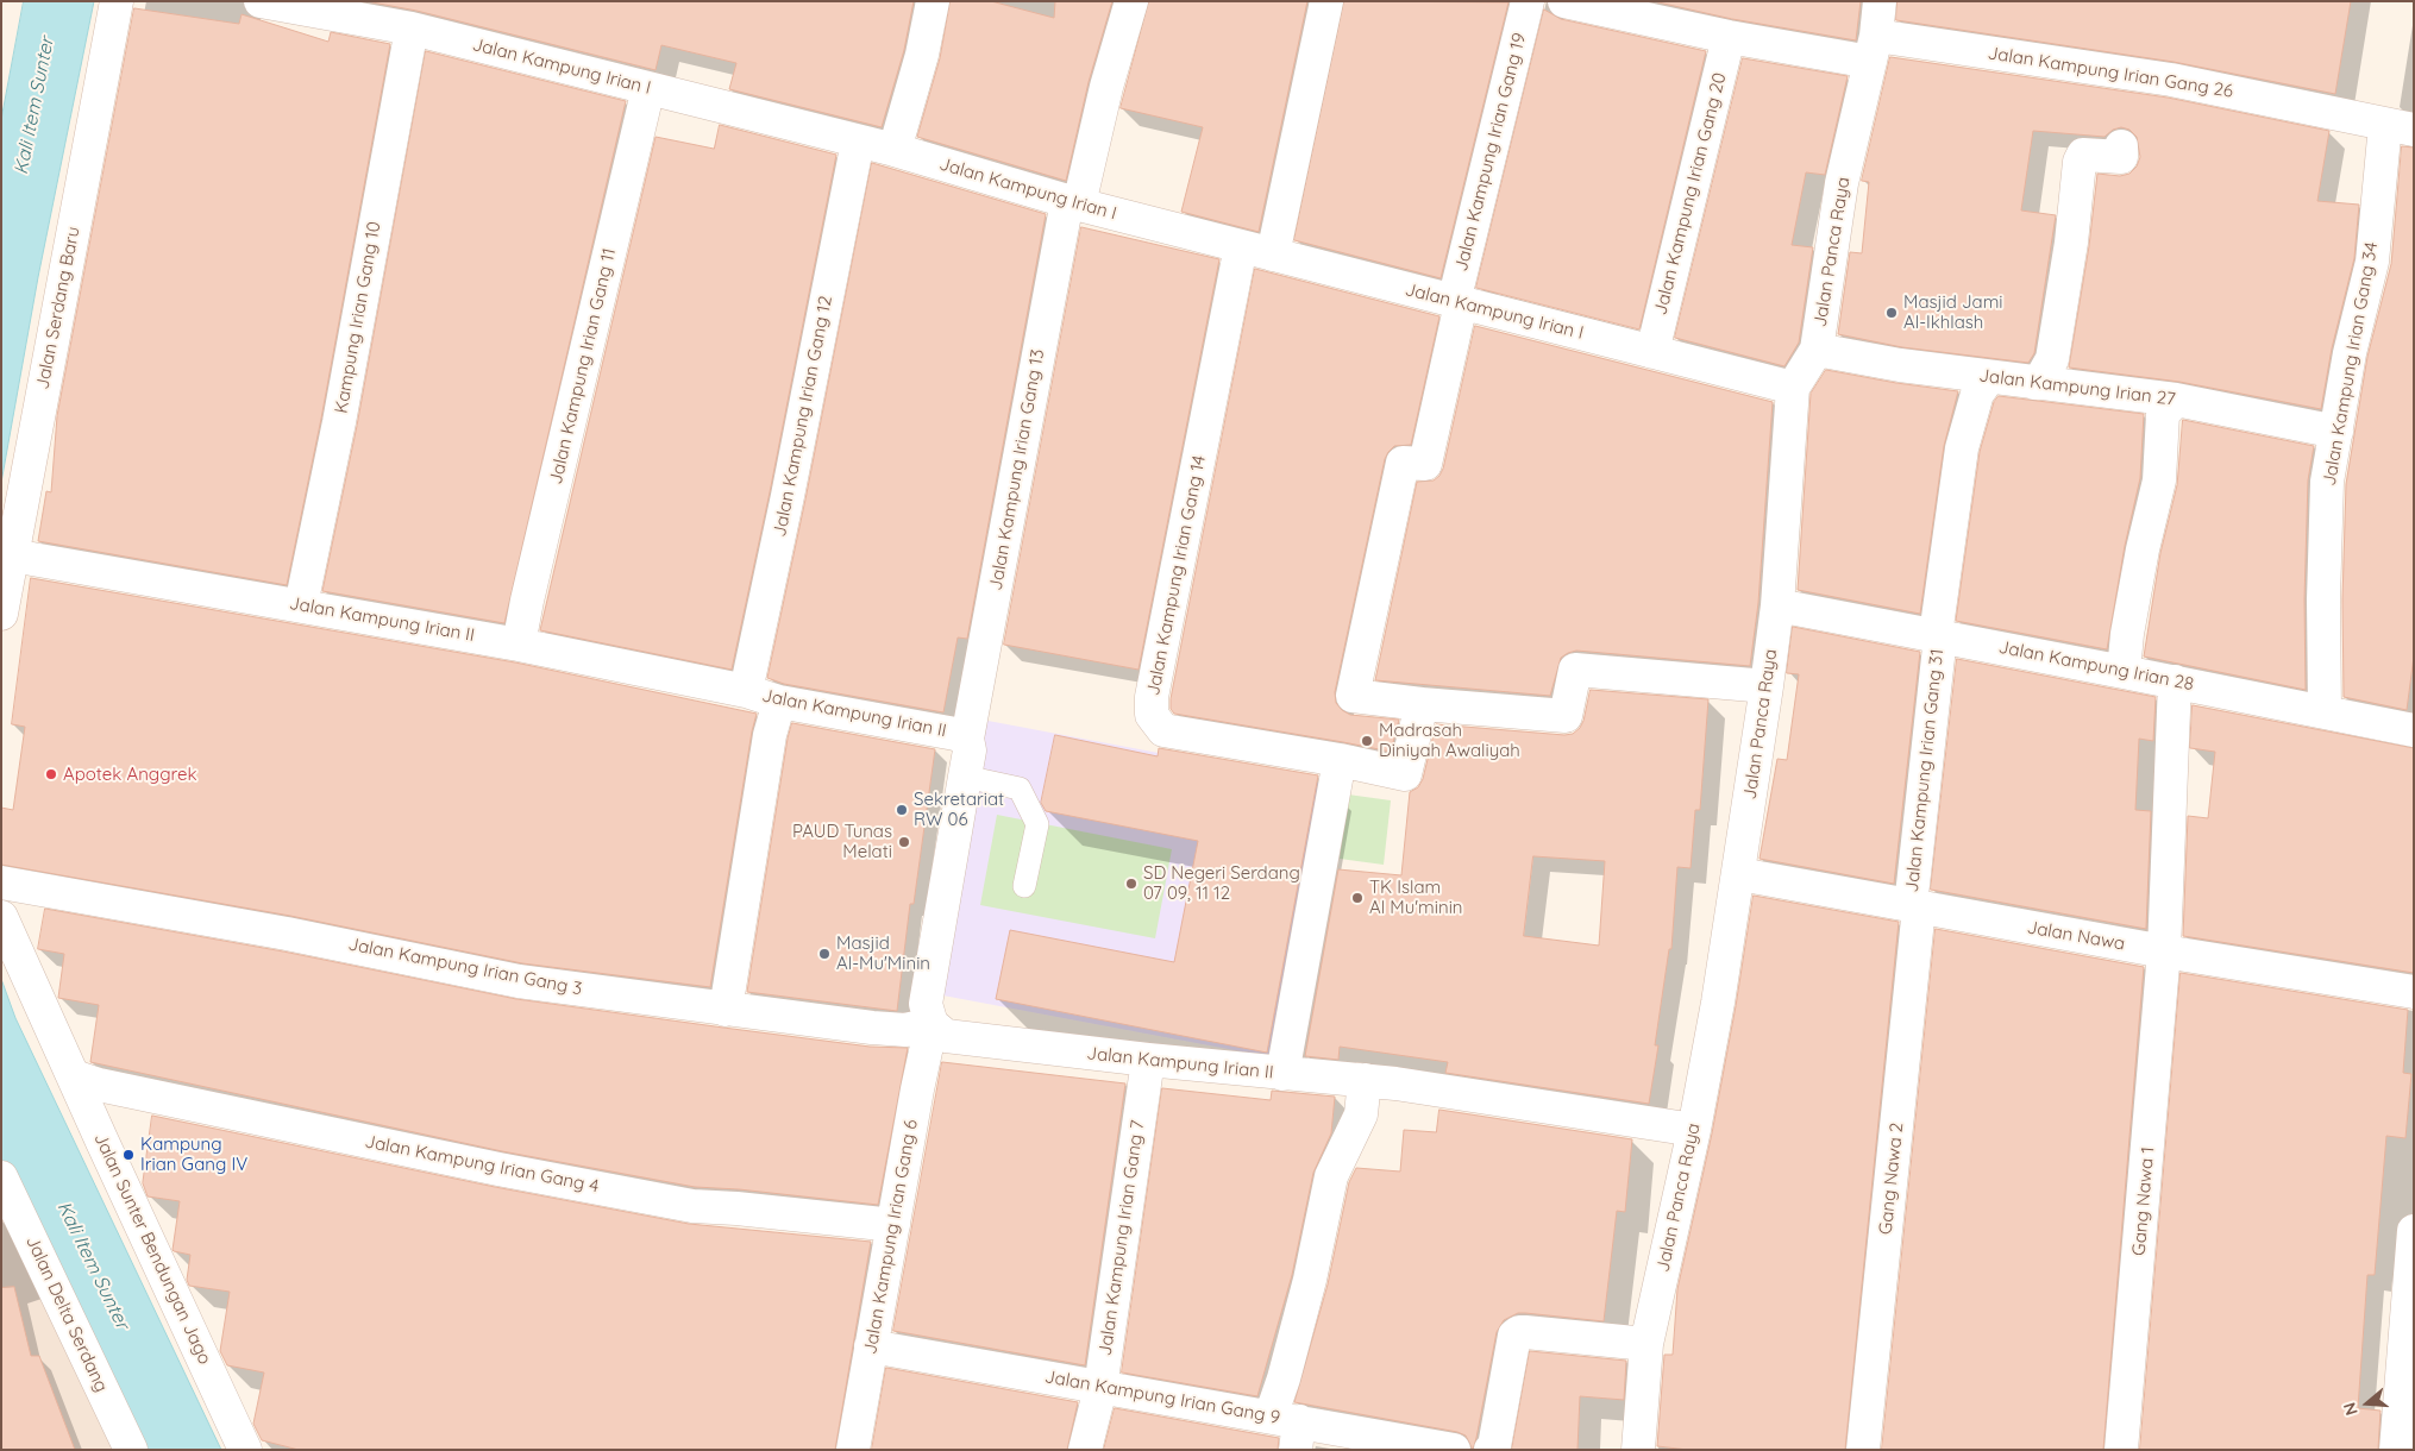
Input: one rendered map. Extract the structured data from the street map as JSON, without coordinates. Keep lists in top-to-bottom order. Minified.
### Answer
{"streets":{"street":["Jalan Kampung Irian I","Jalan Kampung Irian Gang 26","Jalan Kampung Irian Gang 19","Jalan Kampung Irian Gang 20","Jalan Panca Raya","Jalan Serdang Baru","Kampung Irian Gang 10","Jalan Kampung Irian Gang 34","Jalan Kampung Irian Gang 11","Jalan Kampung Irian 27","Jalan Kampung Irian Gang 12","Jalan Kampung Irian Gang 13","Jalan Kampung Irian Gang 14","Jalan Kampung Irian II","Jalan Kampung Irian 28","Jalan Kampung Irian Gang 31","Jalan Nawa","Jalan Kampung Irian Gang 3","Jalan Kampung Irian Gang 4","Gang Nawa 2","Gang Nawa 1","Jalan Kampung Irian Gang 6","Jalan Kampung Irian Gang 7","Jalan Sunter Bendungan Jago","Jalan Delta Serdang","Jalan Kampung Irian Gang 9"]},"crossings":[["Jalan Kampung Irian I","Jalan Kampung Irian Gang 19"],["Jalan Kampung Irian I","Jalan Kampung Irian Gang 20"],["Jalan Kampung Irian I","Jalan Panca Raya"],["Jalan Kampung Irian I","Kampung Irian Gang 10"],["Jalan Kampung Irian I","Jalan Kampung Irian Gang 11"],["Jalan Kampung Irian I","Jalan Kampung Irian Gang 12"],["Jalan Kampung Irian I","Jalan Kampung Irian Gang 13"],["Jalan Kampung Irian I","Jalan Kampung Irian Gang 14"],["Jalan Kampung Irian Gang 26","Jalan Kampung Irian Gang 20"],["Jalan Kampung Irian Gang 26","Jalan Panca Raya"],["Jalan Kampung Irian Gang 26","Jalan Kampung Irian Gang 34"],["Jalan Kampung Irian Gang 19","Jalan Kampung Irian Gang 14"],["Jalan Panca Raya","Jalan Kampung Irian 27"],["Jalan Panca Raya","Jalan Kampung Irian II"],["Jalan Panca Raya","Jalan Kampung Irian 28"],["Jalan Panca Raya","Jalan Nawa"],["Jalan Serdang Baru","Jalan Kampung Irian II"],["Kampung Irian Gang 10","Jalan Kampung Irian II"],["Jalan Kampung Irian Gang 34","Jalan Kampung Irian 27"],["Jalan Kampung Irian Gang 34","Jalan Kampung Irian 28"],["Jalan Kampung Irian Gang 11","Jalan Kampung Irian II"],["Jalan Kampung Irian 27","Jalan Kampung Irian Gang 31"],["Jalan Kampung Irian Gang 12","Jalan Kampung Irian II"],["Jalan Kampung Irian Gang 13","Jalan Kampung Irian II"],["Jalan Kampung Irian II","Jalan Kampung Irian Gang 3"],["Jalan Kampung Irian II","Jalan Kampung Irian Gang 6"],["Jalan Kampung Irian II","Jalan Kampung Irian Gang 7"],["Jalan Kampung Irian 28","Jalan Kampung Irian Gang 31"],["Jalan Kampung Irian 28","Gang Nawa 1"],["Jalan Kampung Irian Gang 31","Jalan Nawa"],["Jalan Kampung Irian Gang 31","Gang Nawa 2"],["Jalan Nawa","Gang Nawa 2"],["Jalan Nawa","Gang Nawa 1"],["Jalan Kampung Irian Gang 3","Jalan Kampung Irian Gang 6"],["Jalan Kampung Irian Gang 4","Jalan Kampung Irian Gang 6"],["Jalan Kampung Irian Gang 4","Jalan Sunter Bendungan Jago"],["Jalan Kampung Irian Gang 6","Jalan Kampung Irian Gang 9"],["Jalan Kampung Irian Gang 7","Jalan Kampung Irian Gang 9"]],"water":["Kali Item Sunter"],"places":["Masjid Jami Al-Ikhlash","Madrasah Diniyah Awaliyah","Apotek Anggrek","Sekretariat RW 06","PAUD Tunas Melati","SD Negeri Serdang 07 09, 11 12","TK Islam Al Mu'minin","Masjid Al-Mu'Minin","Kampung Irian Gang IV"],"north":"left"}
